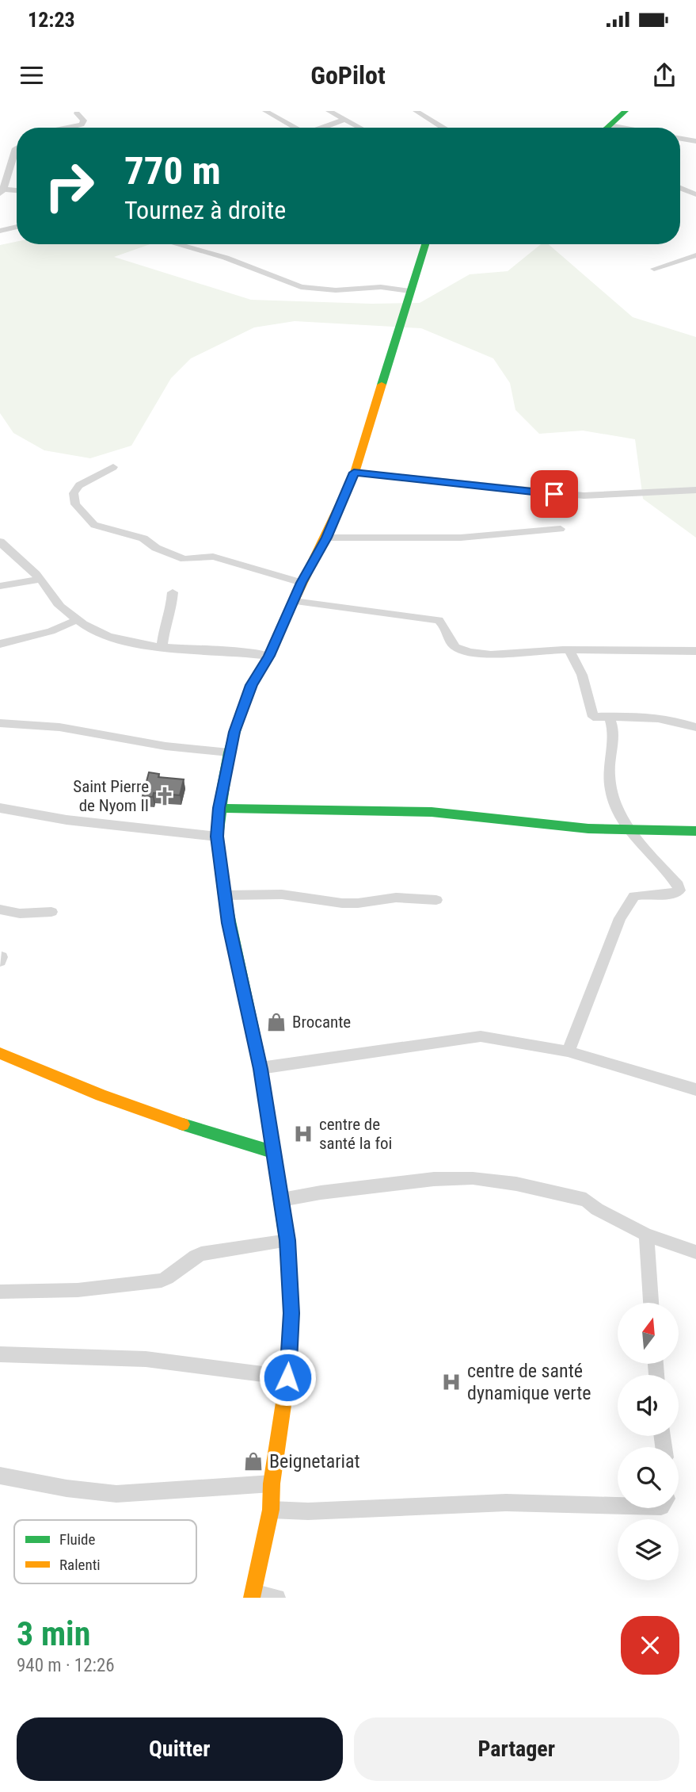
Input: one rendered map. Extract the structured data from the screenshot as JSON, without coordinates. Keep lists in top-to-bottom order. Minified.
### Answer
{"places":{"church":["Saint Pierre de Nyom II"],"shop":["Brocante","Beignetariat"],"hospital":["centre de santé la foi","centre de santé dynamique verte"]},"legend":["Fluide","Ralenti"],"north":"top","page":{"status":"12:23","header":"GoPilot","turn":["770 m","Tournez à droite"],"heading":["3 min","940 m · 12:26"],"buttons":["Quitter","Partager"]}}
